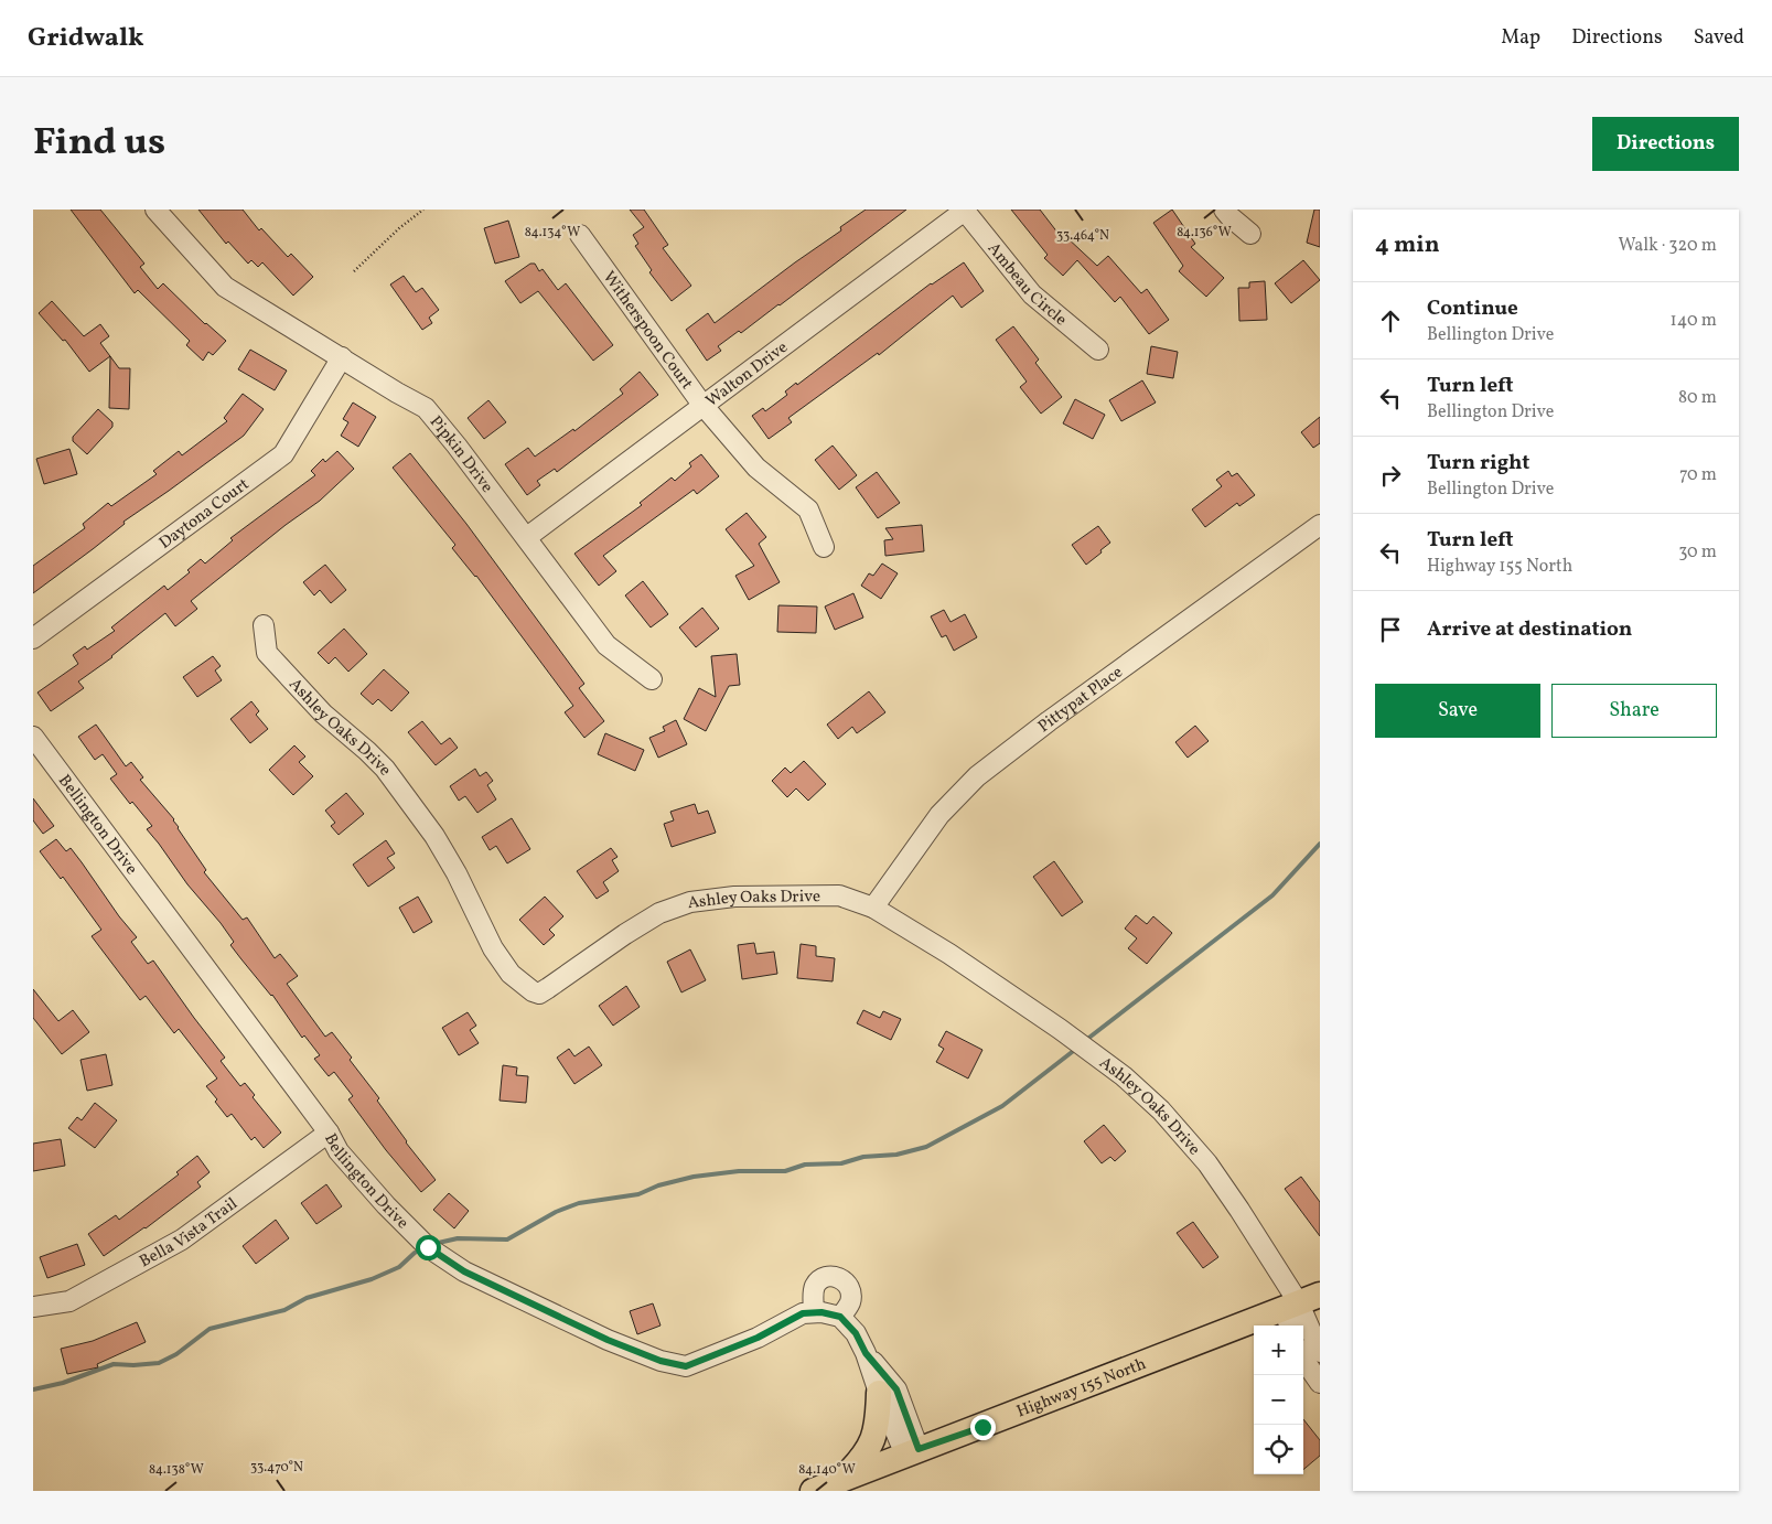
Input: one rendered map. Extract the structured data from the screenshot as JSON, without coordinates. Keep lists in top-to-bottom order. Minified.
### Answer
{"streets":{"main road":["Highway 155 North"],"street":["Ambeau Circle","Witherspoon Court","Walton Drive","Pipkin Drive","Daytona Court","Pittypat Place","Ashley Oaks Drive","Bellington Drive","Bella Vista Trail"]},"crossings":[["Ambeau Circle","Walton Drive"],["Witherspoon Court","Walton Drive"],["Walton Drive","Pipkin Drive"],["Pipkin Drive","Daytona Court"],["Pittypat Place","Ashley Oaks Drive"],["Ashley Oaks Drive","Highway 155 North"],["Bellington Drive","Bella Vista Trail"]],"page":{"header":"Gridwalk","nav":["Map","Directions","Saved"],"title":"Find us","buttons":["Directions",["Save","Share"]],"heading":["4 min","Walk · 320 m"],"list":[["Continue","Bellington Drive","140 m"],["Turn left","Bellington Drive","80 m"],["Turn right","Bellington Drive","70 m"],["Turn left","Highway 155 North","30 m"],"Arrive at destination"],"map_buttons":["+","−"]},"coordinates":["84.134°W","84.136°W","33.464°N","33.470°N","84.138°W","84.140°W"]}
